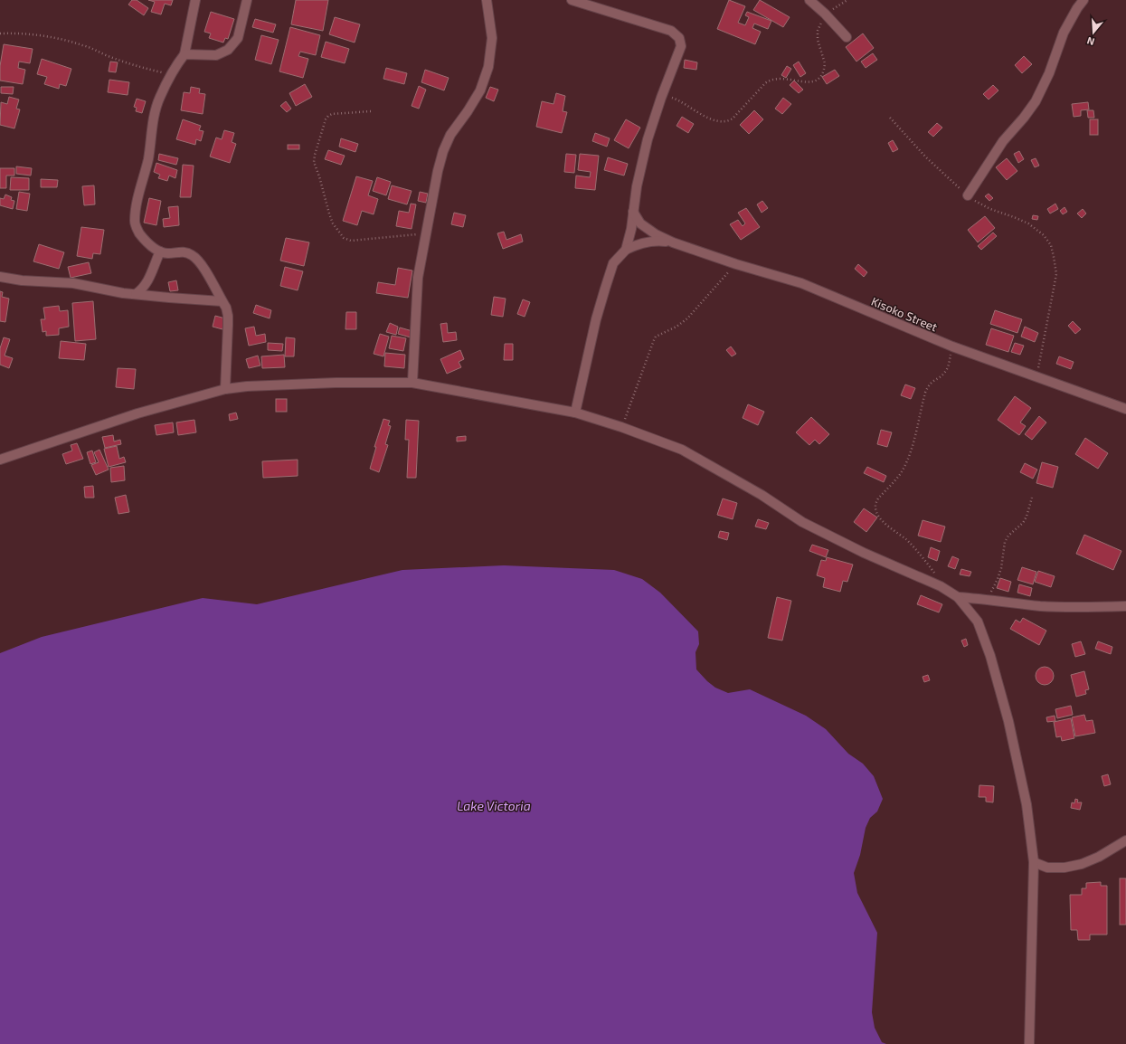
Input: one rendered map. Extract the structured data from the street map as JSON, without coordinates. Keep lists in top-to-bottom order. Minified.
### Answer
{"streets":{"street":["Kisoko Street"]},"water":["Lake Victoria"],"north":"bottom"}
